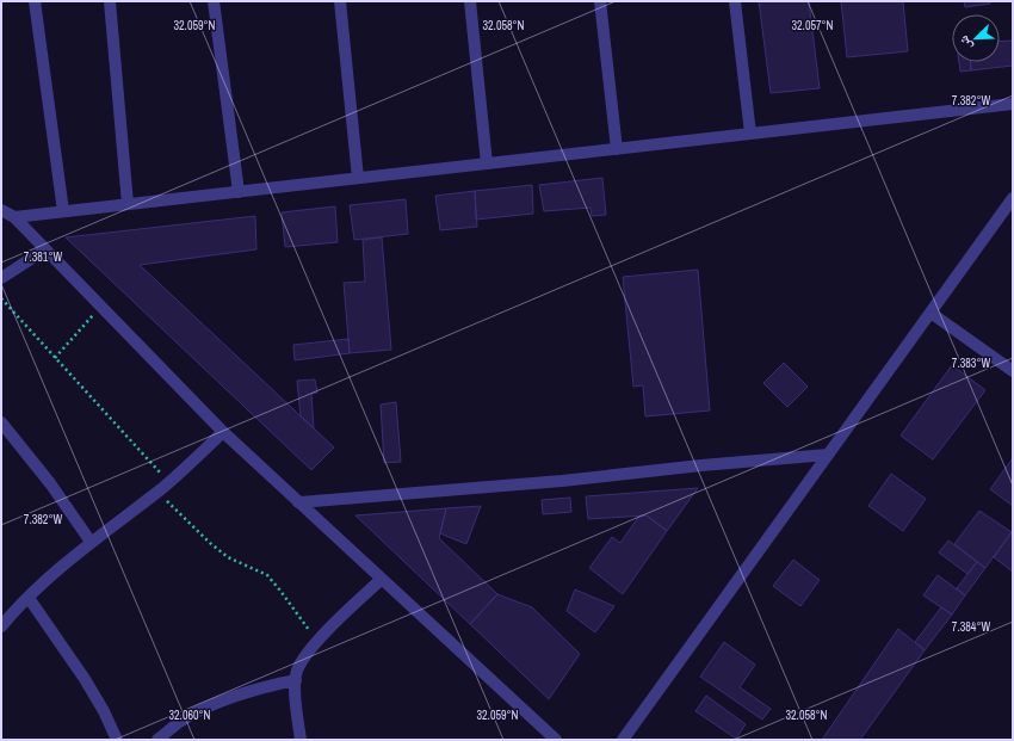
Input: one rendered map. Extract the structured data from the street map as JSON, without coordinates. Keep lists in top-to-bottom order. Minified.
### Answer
{"north":"bottom left","coordinates":["32.059°N","32.058°N","32.057°N","7.382°W","7.381°W","7.383°W","7.384°W","32.060°N"]}
